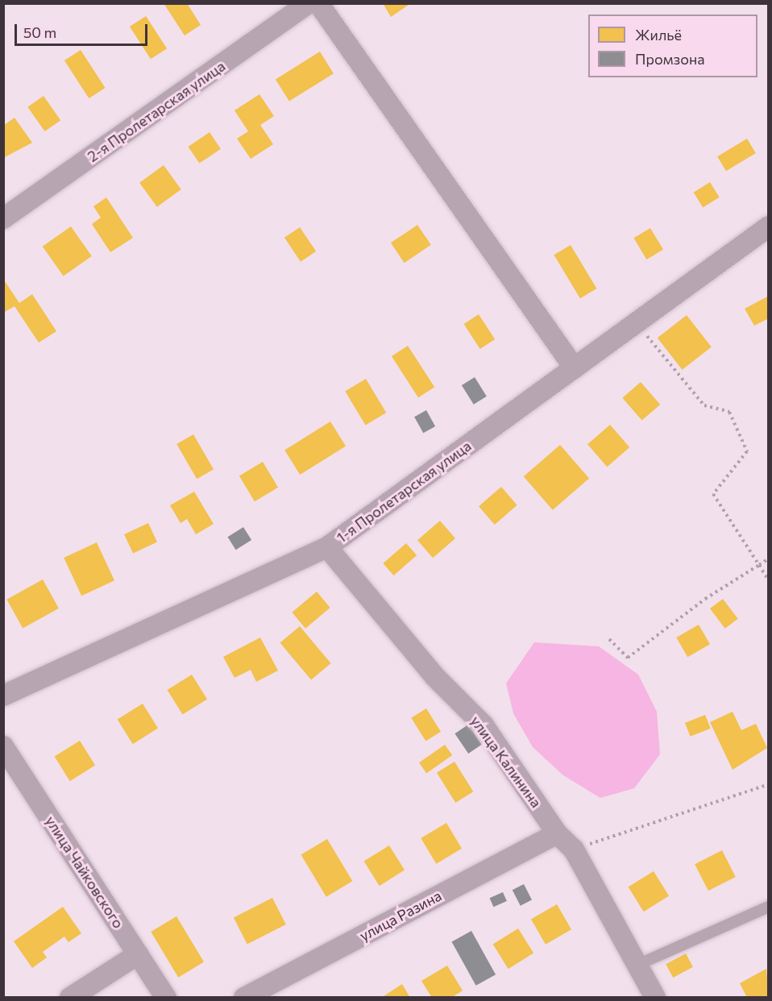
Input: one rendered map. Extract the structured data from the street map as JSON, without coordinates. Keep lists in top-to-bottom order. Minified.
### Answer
{"streets":{"street":["2-я Пролетарская улица","1-я Пролетарская улица","улица Калинина","улица Чайковского","улица Разина"]},"crossings":[["1-я Пролетарская улица","улица Калинина"],["улица Калинина","улица Разина"]],"legend":["Жильё","Промзона"],"scale_bar":"50 m"}
